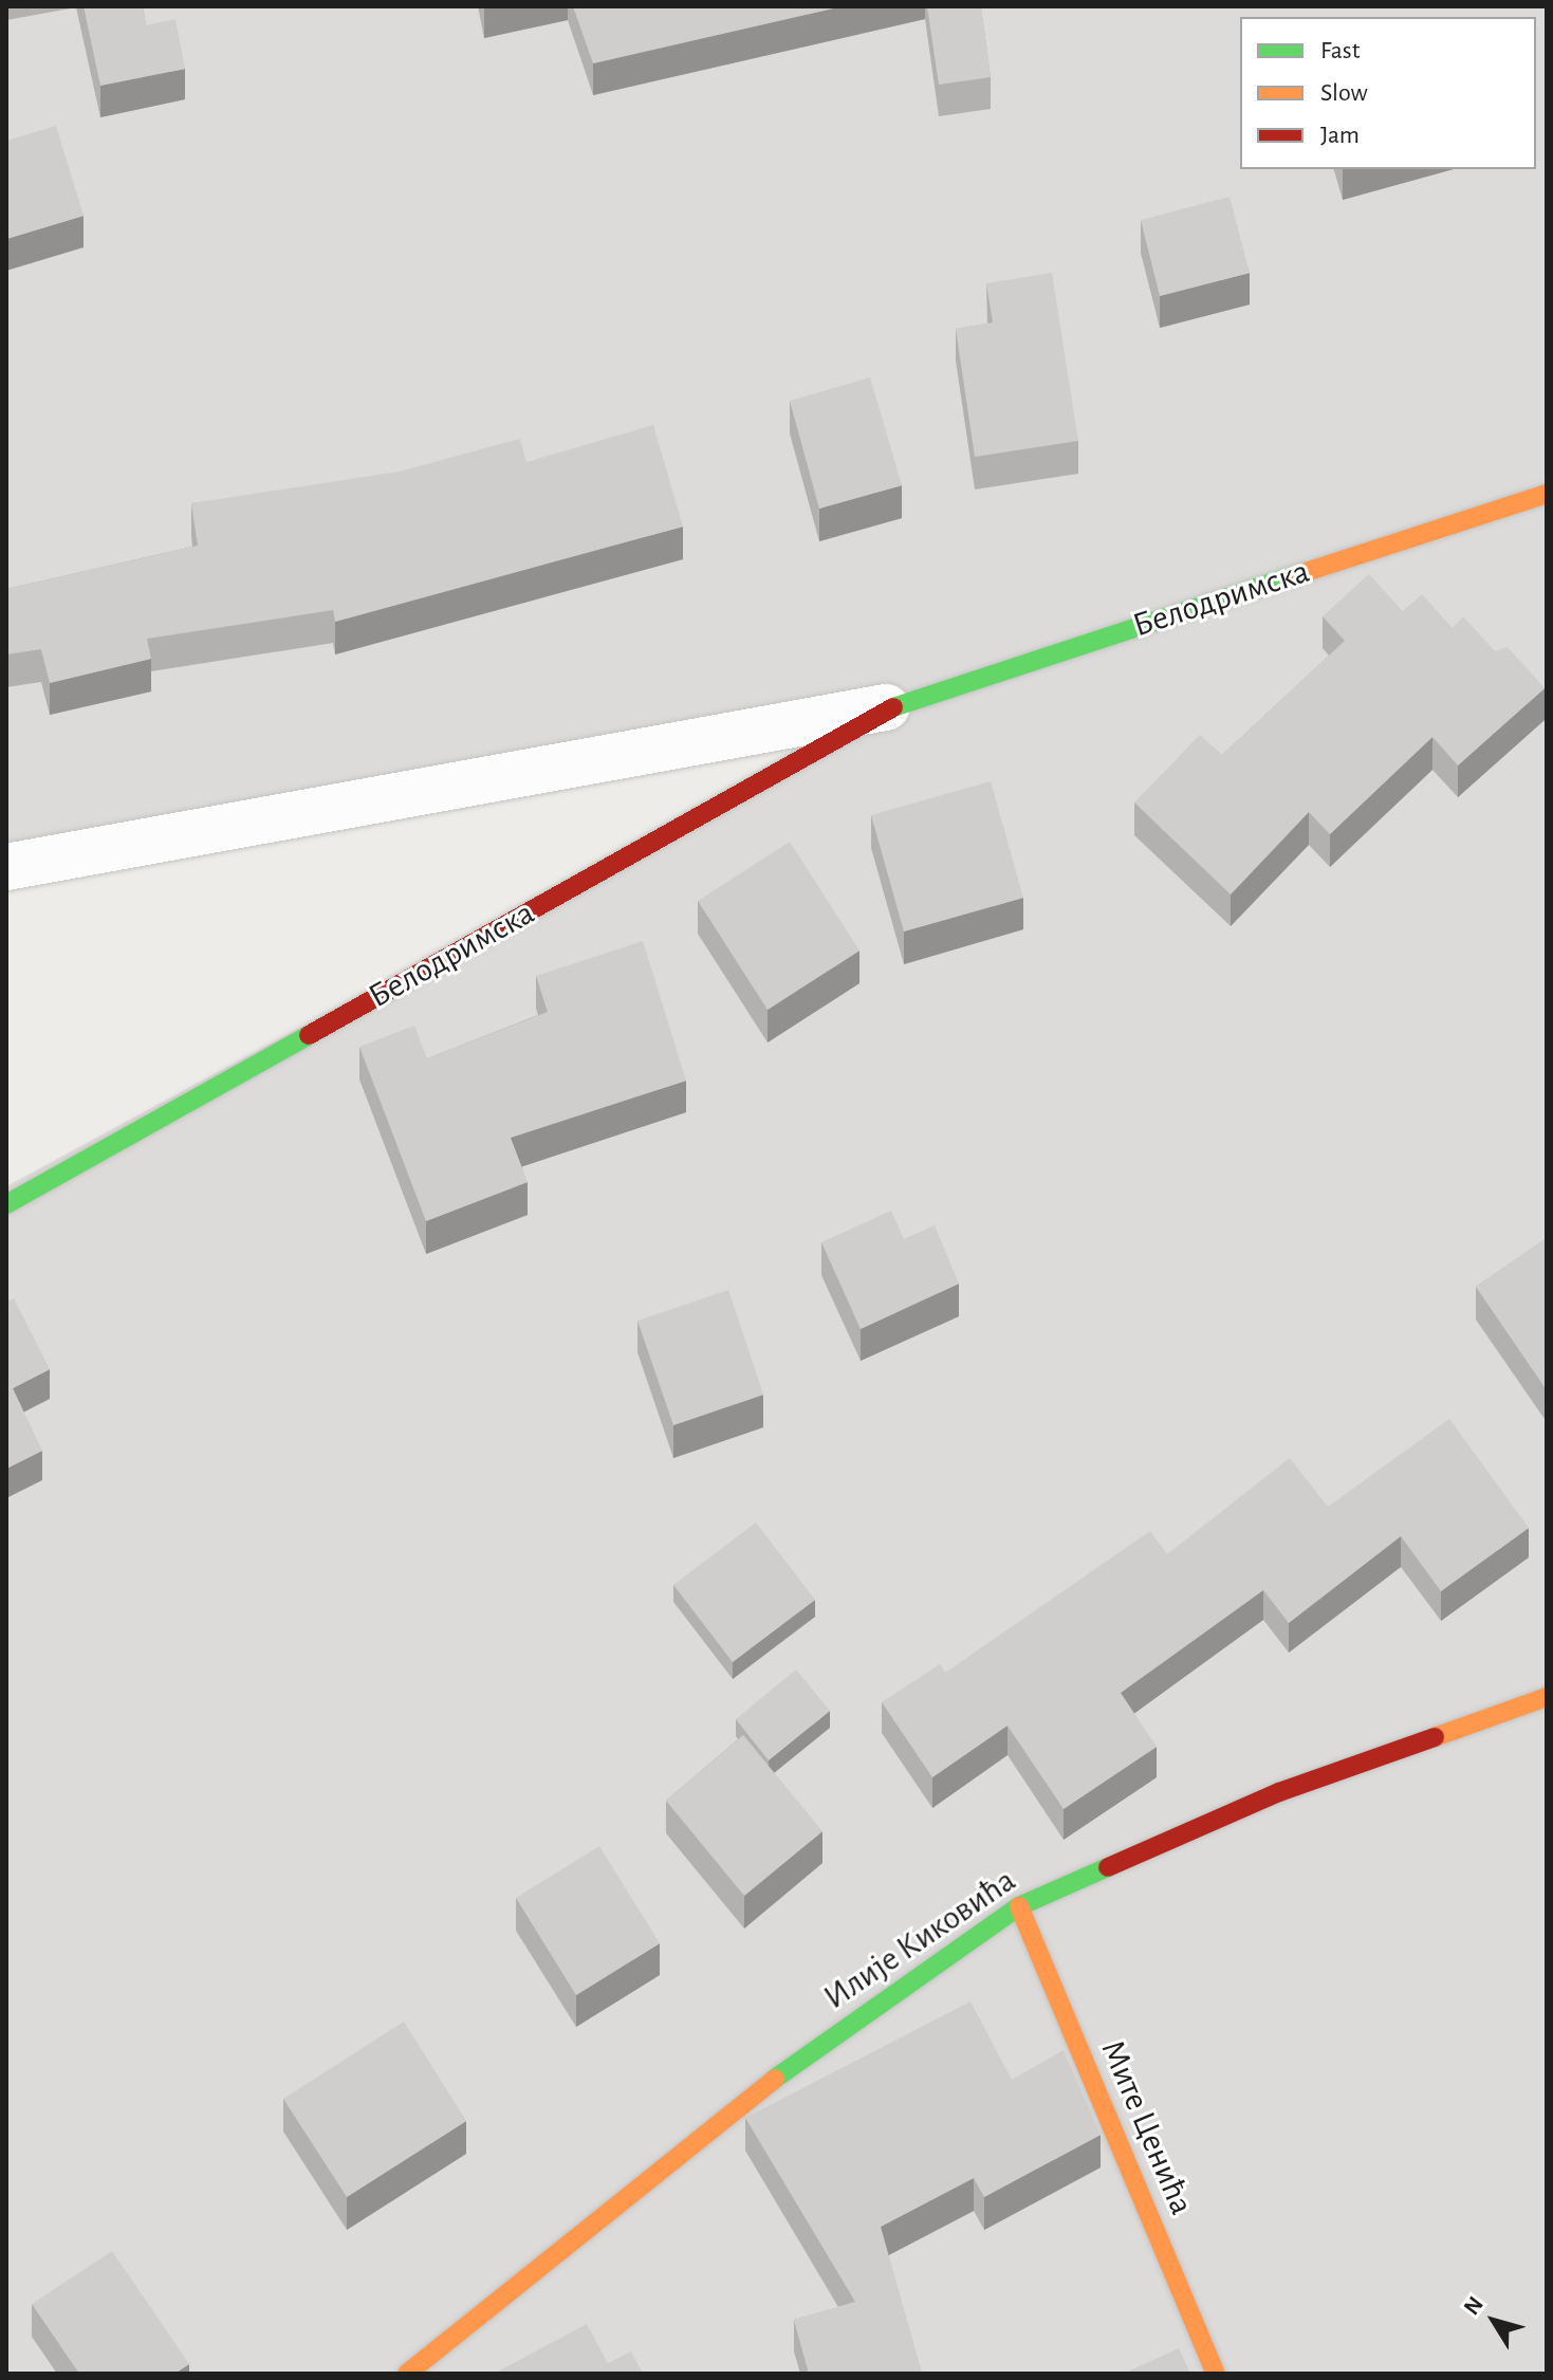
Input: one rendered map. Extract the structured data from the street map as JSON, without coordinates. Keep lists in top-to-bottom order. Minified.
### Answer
{"streets":{"street":["Белодримска","Илије Киковића","Мите Ценића"]},"crossings":[["Илије Киковића","Мите Ценића"]],"legend":["Fast","Slow","Jam"],"north":"top left"}
